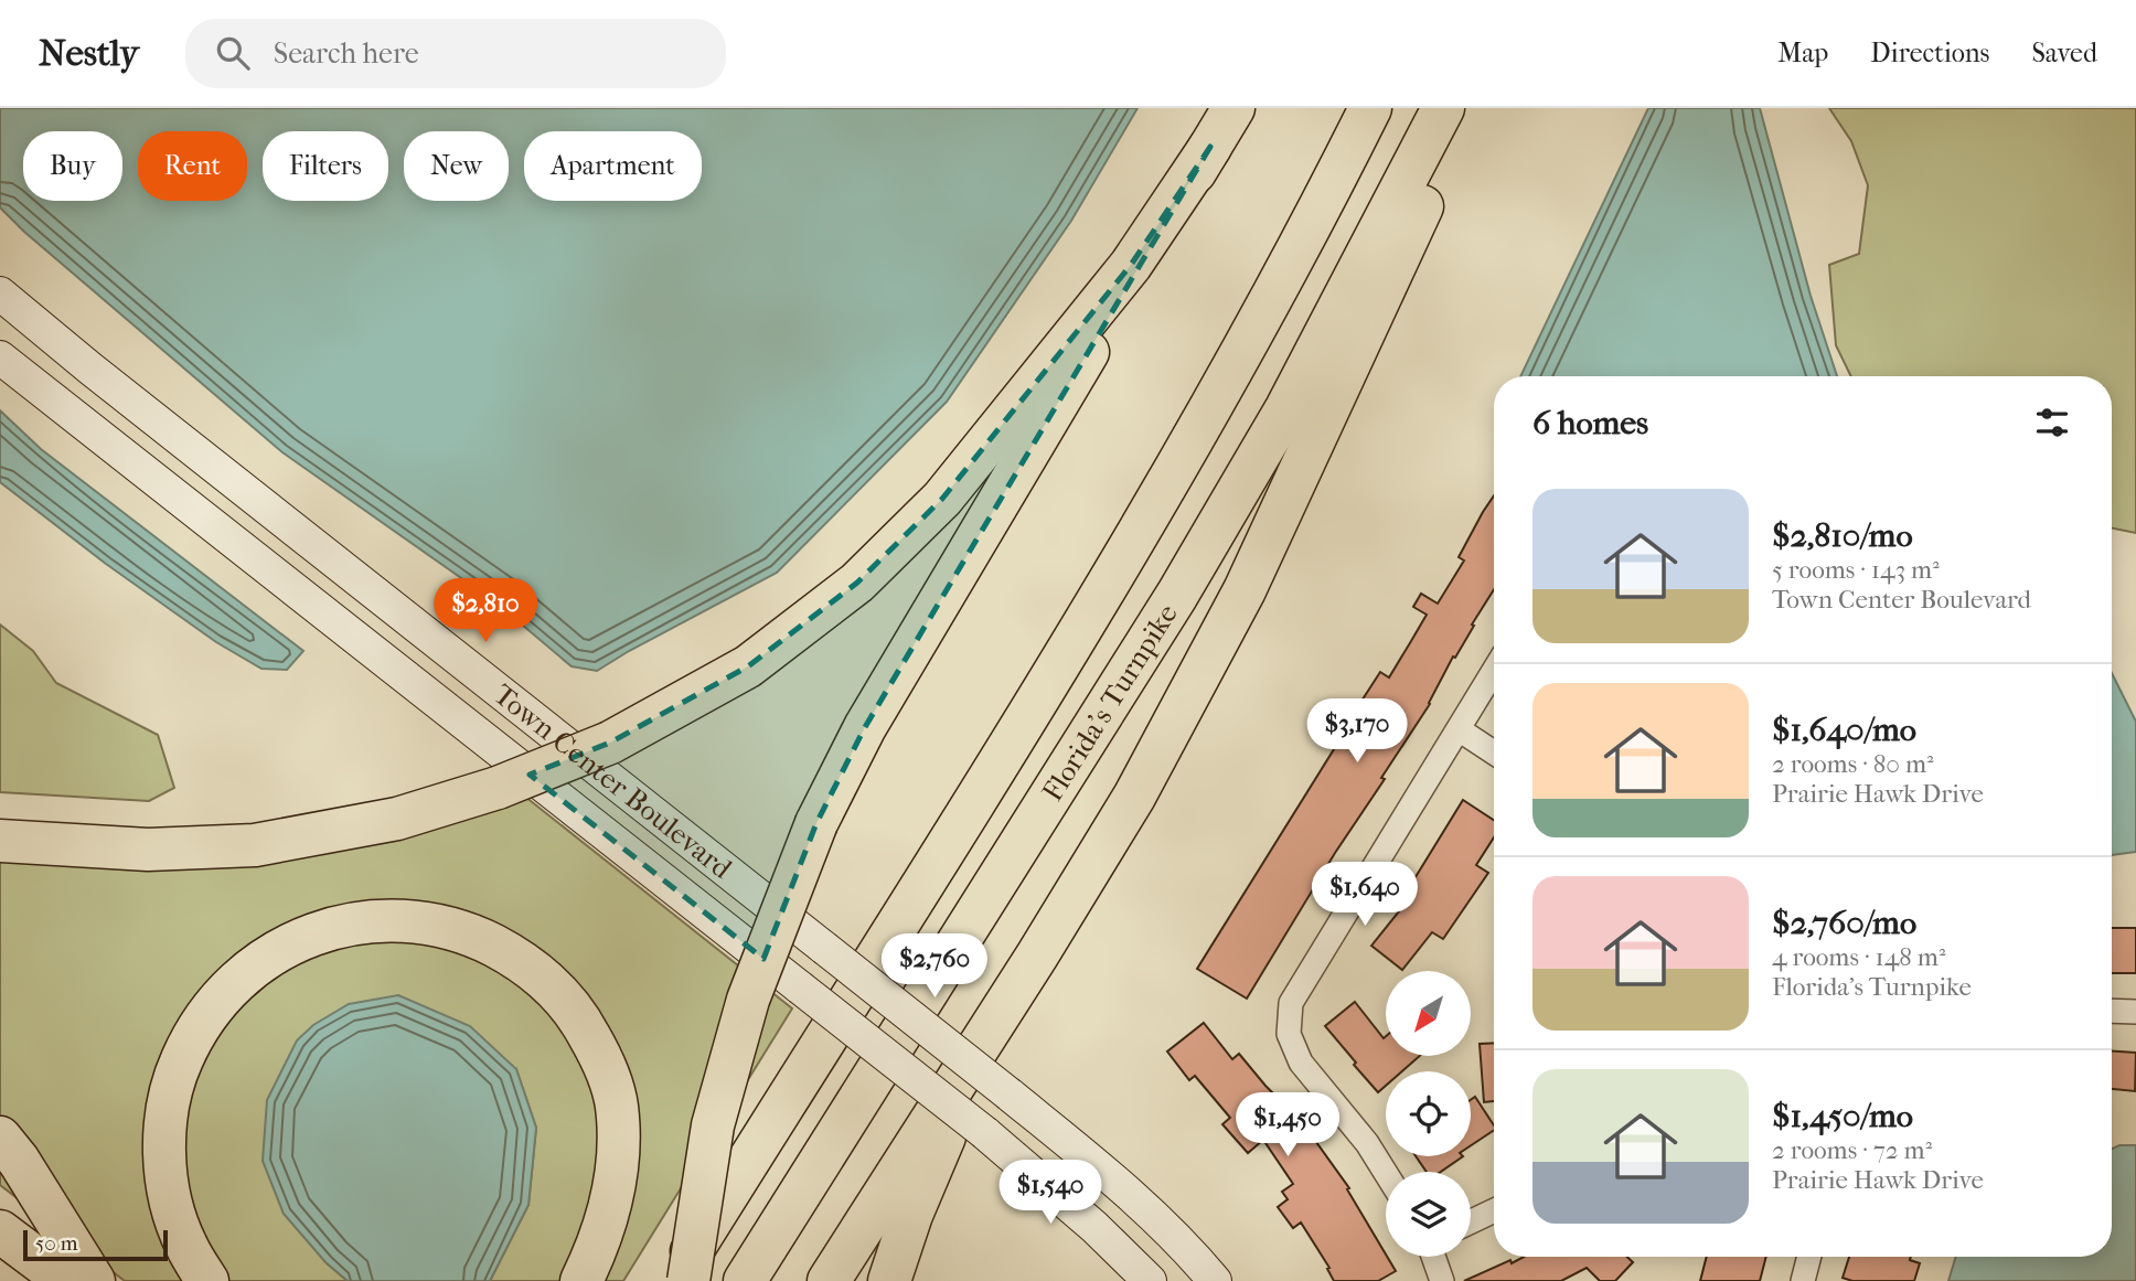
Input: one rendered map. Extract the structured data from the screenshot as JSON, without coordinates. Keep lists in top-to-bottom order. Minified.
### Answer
{"streets":{"highway":["Florida's Turnpike"],"main road":["Town Center Boulevard"]},"scale_bar":"50 m","north":"bottom left","page":{"header":"Nestly","search":"Search here","nav":["Map","Directions","Saved"],"chip":["Buy","Rent","Filters","New","Apartment"],"heading":"6 homes","list":[{"name":"$2,810/mo","note":"5 rooms · 143 m² · Town Center Boulevard"},{"name":"$1,640/mo","note":"2 rooms · 80 m² · Prairie Hawk Drive"},{"name":"$2,760/mo","note":"4 rooms · 148 m² · Florida's Turnpike"},{"name":"$1,450/mo","note":"2 rooms · 72 m² · Prairie Hawk Drive"}],"price":["$2,810","$3,170","$1,640","$2,760","$1,450","$1,540"],"scale":"50 m"}}
